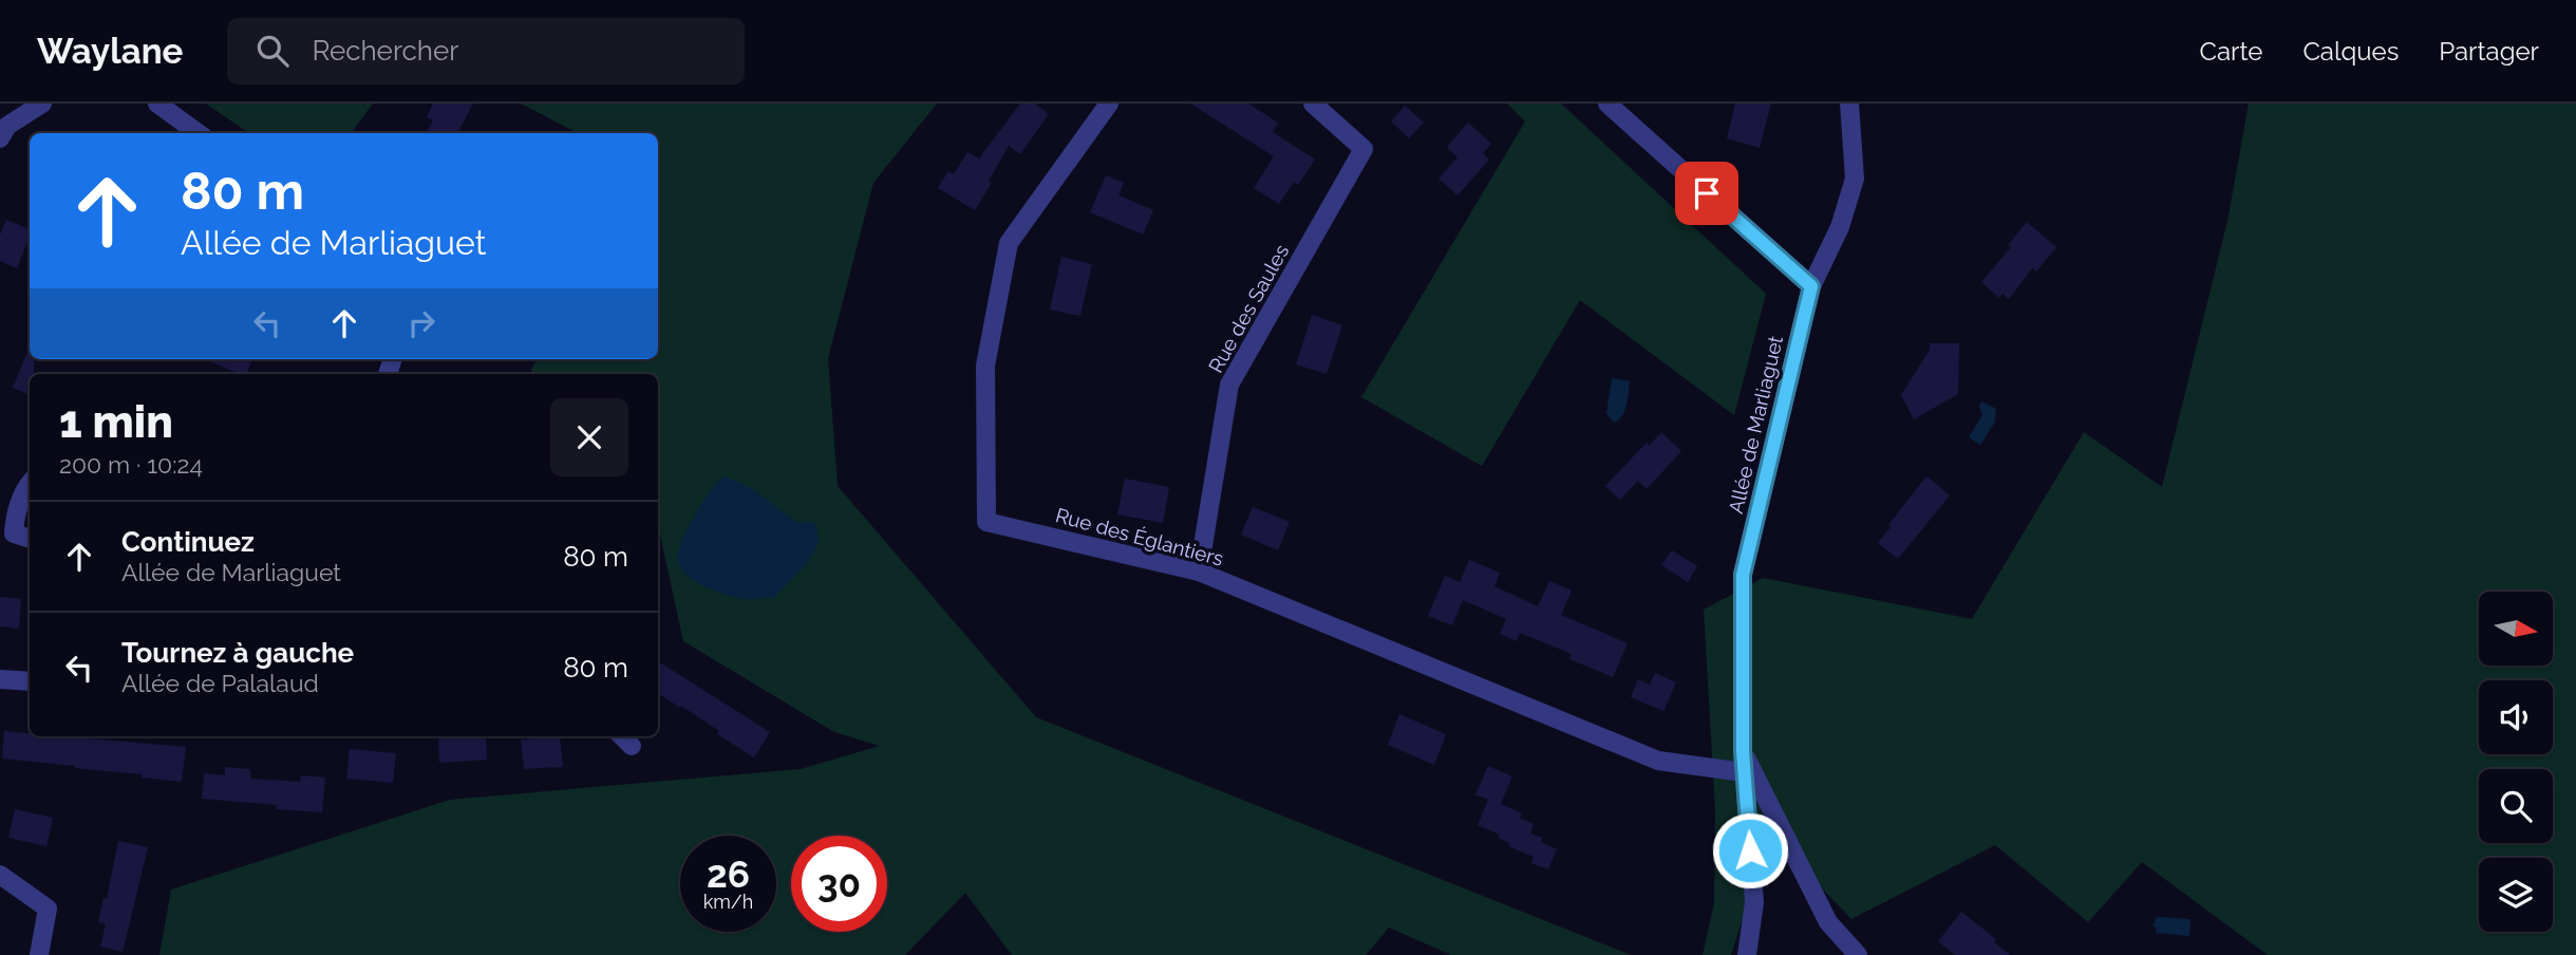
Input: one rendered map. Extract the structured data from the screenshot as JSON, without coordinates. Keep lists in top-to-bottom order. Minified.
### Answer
{"streets":{"street":["Rue des Saules","Allée de Marliaguet","Rue des Églantiers"]},"crossings":[["Rue des Saules","Rue des Églantiers"],["Allée de Marliaguet","Rue des Églantiers"]],"north":"right","page":{"header":"Waylane","search":"Rechercher","nav":["Carte","Calques","Partager"],"turn":["80 m","Allée de Marliaguet"],"heading":["1 min","200 m · 10:24"],"list":[{"name":"Continuez","note":"Allée de Marliaguet","value":"80 m"},{"name":"Tournez à gauche","note":"Allée de Palalaud","value":"80 m"}],"speed":"26 km/h","limit":"30"}}
